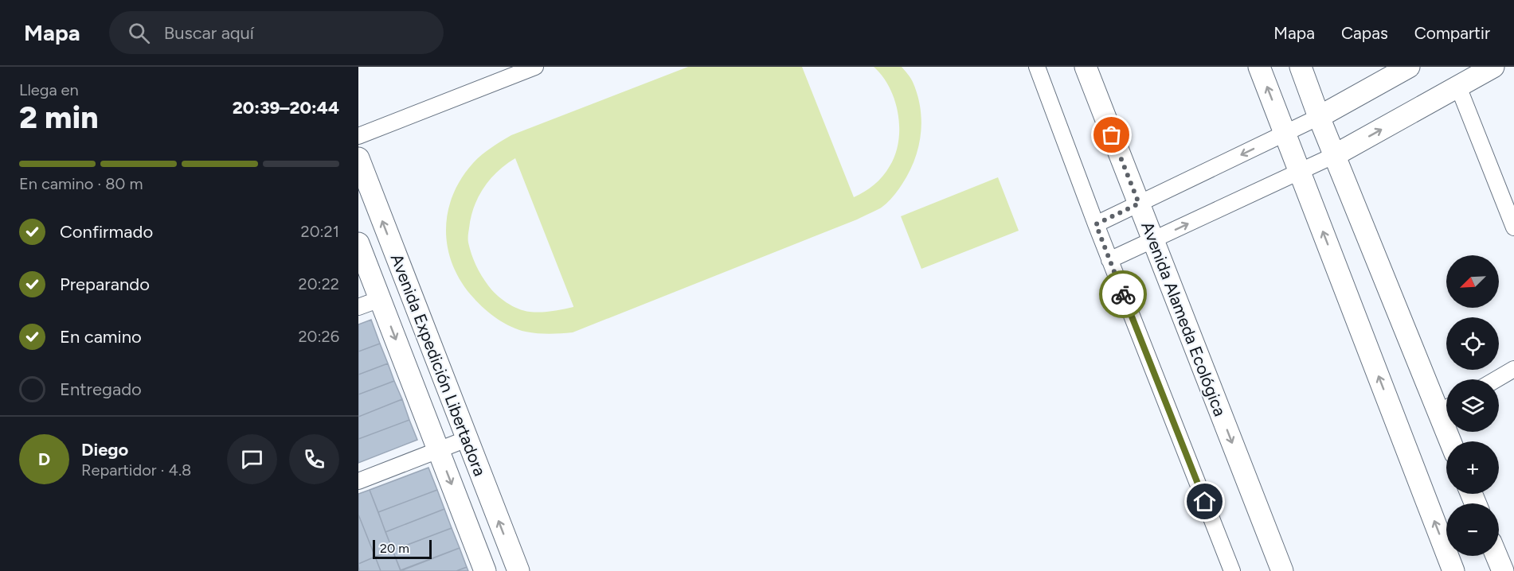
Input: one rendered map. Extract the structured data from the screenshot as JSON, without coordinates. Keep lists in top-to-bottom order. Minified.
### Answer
{"streets":{"street":["Avenida Alameda Ecológica","Avenida Expedición Libertadora"]},"scale_bar":"20 m","north":"bottom left","page":{"header":"Mapa","search":"Buscar aquí","nav":["Mapa","Capas","Compartir"],"heading":["2 min","Llega en","20:39–20:44"],"panel":["Diego","Repartidor · 4.8"],"bar":"En camino · 80 m","list":[["Confirmado","20:21"],["Preparando","20:22"],["En camino","20:26"],"Entregado"],"map_buttons":["+","−"],"round":"D","scale":"20 m"}}
